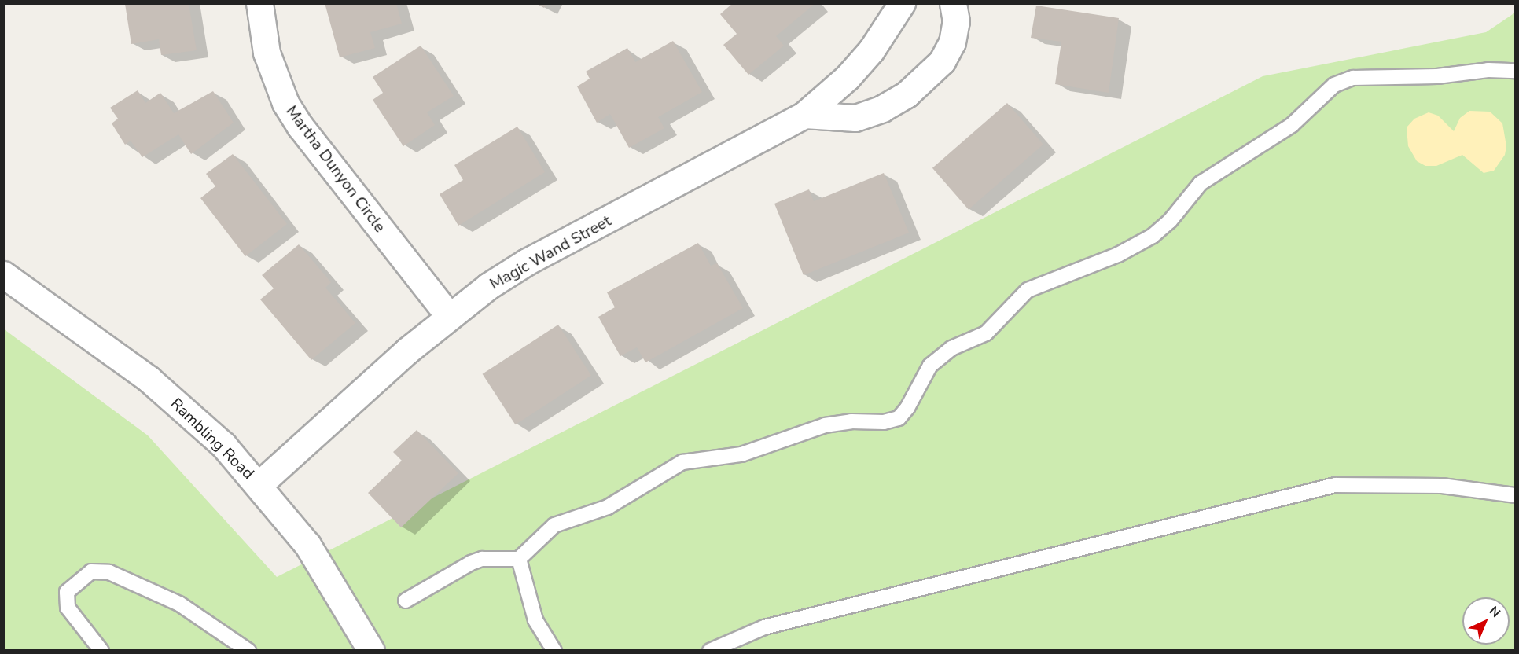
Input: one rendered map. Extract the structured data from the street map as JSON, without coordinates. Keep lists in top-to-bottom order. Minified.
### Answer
{"streets":{"street":["Martha Dunyon Circle","Magic Wand Street","Rambling Road"]},"crossings":[["Martha Dunyon Circle","Magic Wand Street"],["Magic Wand Street","Rambling Road"]],"north":"top right"}
